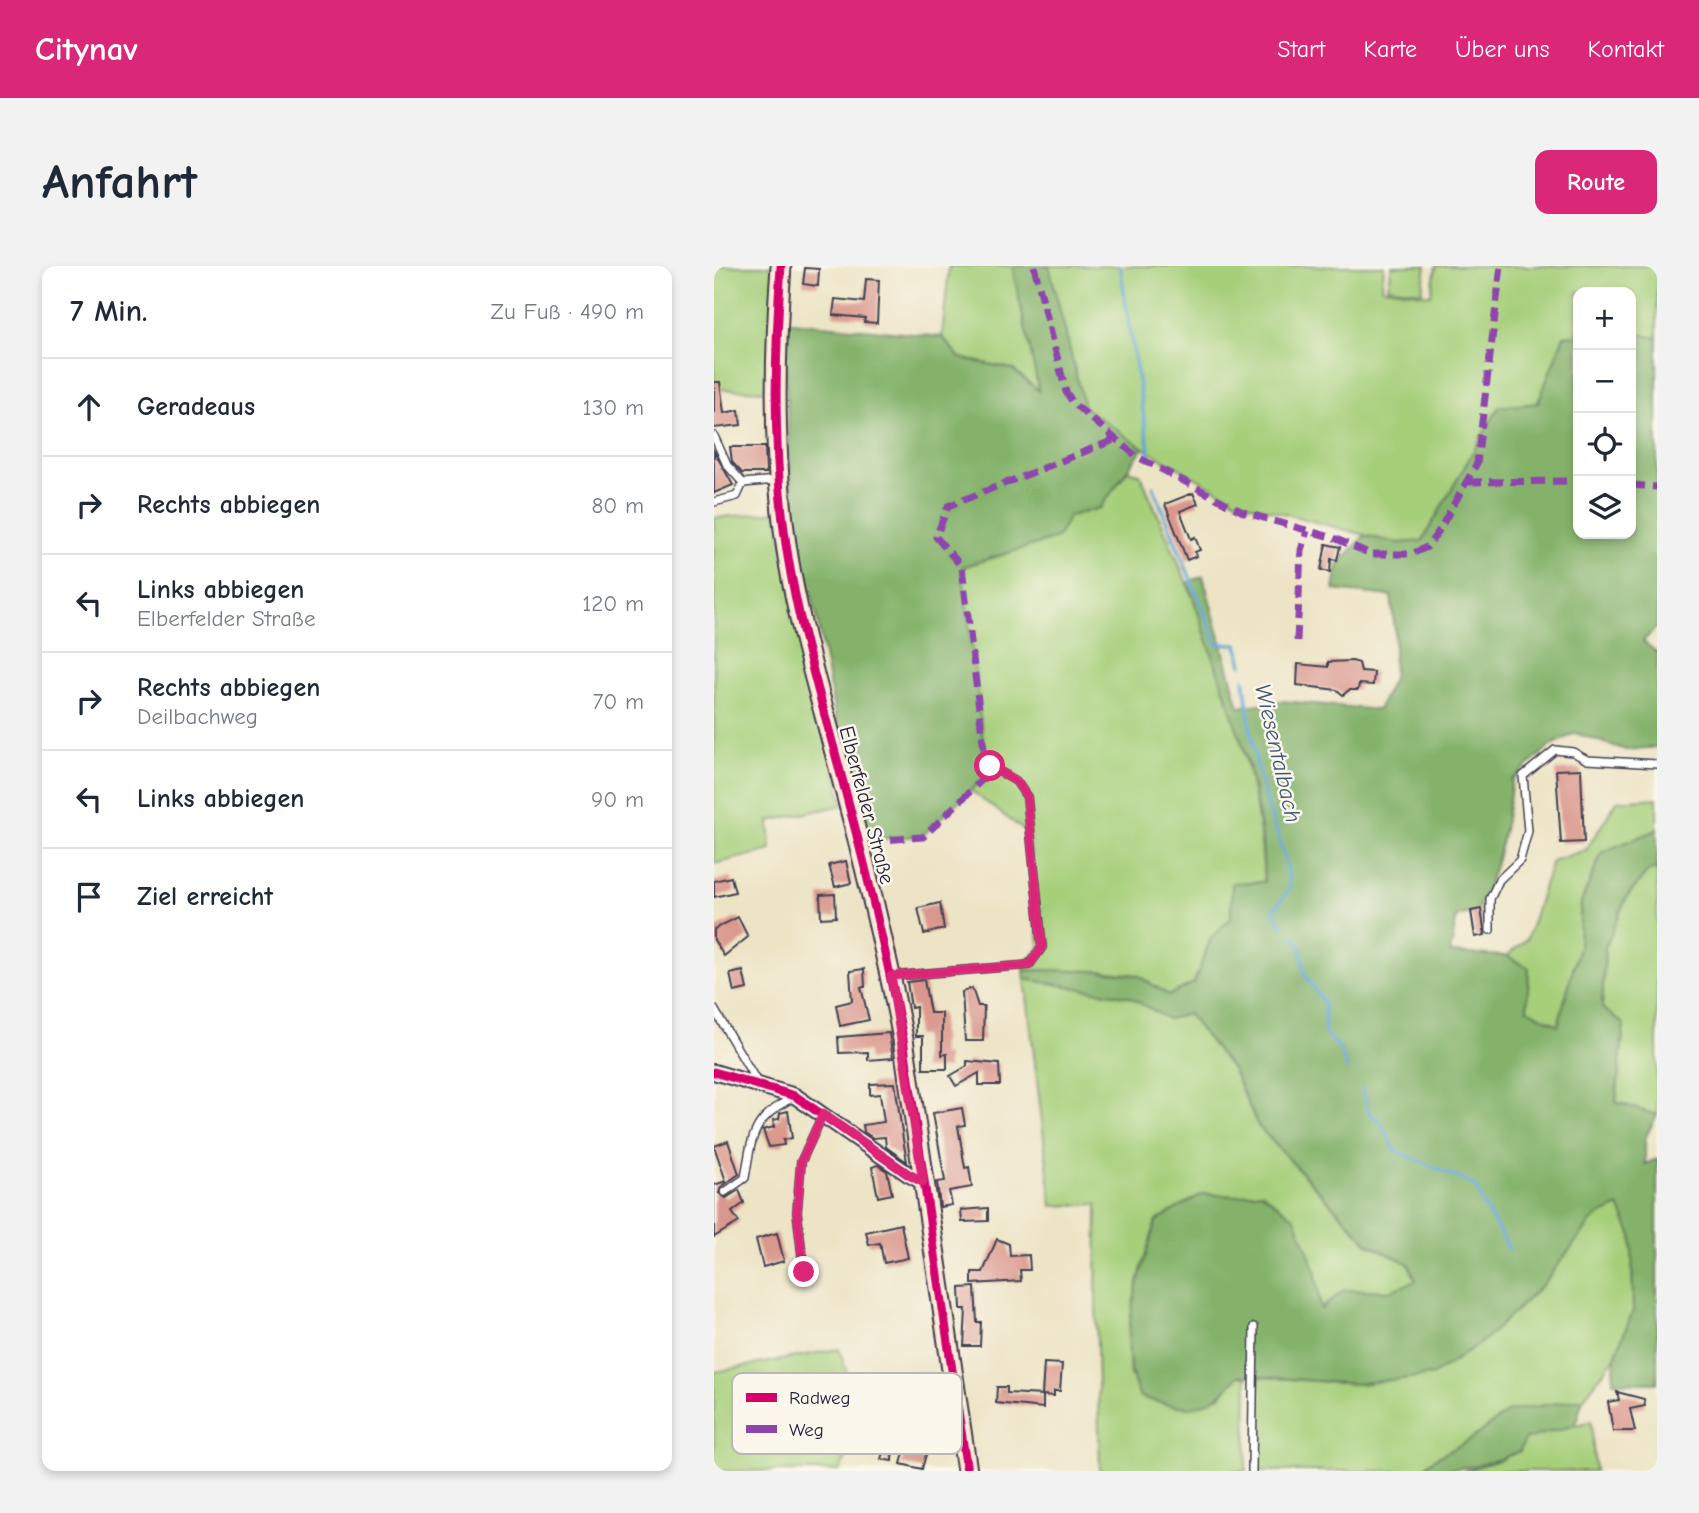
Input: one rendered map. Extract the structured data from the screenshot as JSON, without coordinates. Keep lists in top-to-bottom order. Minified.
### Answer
{"streets":{"main road":["Elberfelder Straße"]},"water":["Wiesentalbach"],"legend":["Radweg","Weg"],"page":{"header":"Citynav","nav":["Start","Karte","Über uns","Kontakt"],"buttons":"Route","title":"Anfahrt","heading":["7 Min.","Zu Fuß · 490 m"],"map_buttons":["+","−"],"list":[["Geradeaus","130 m"],["Rechts abbiegen","80 m"],["Links abbiegen","Elberfelder Straße","120 m"],["Rechts abbiegen","Deilbachweg","70 m"],["Links abbiegen","90 m"],"Ziel erreicht"]}}
